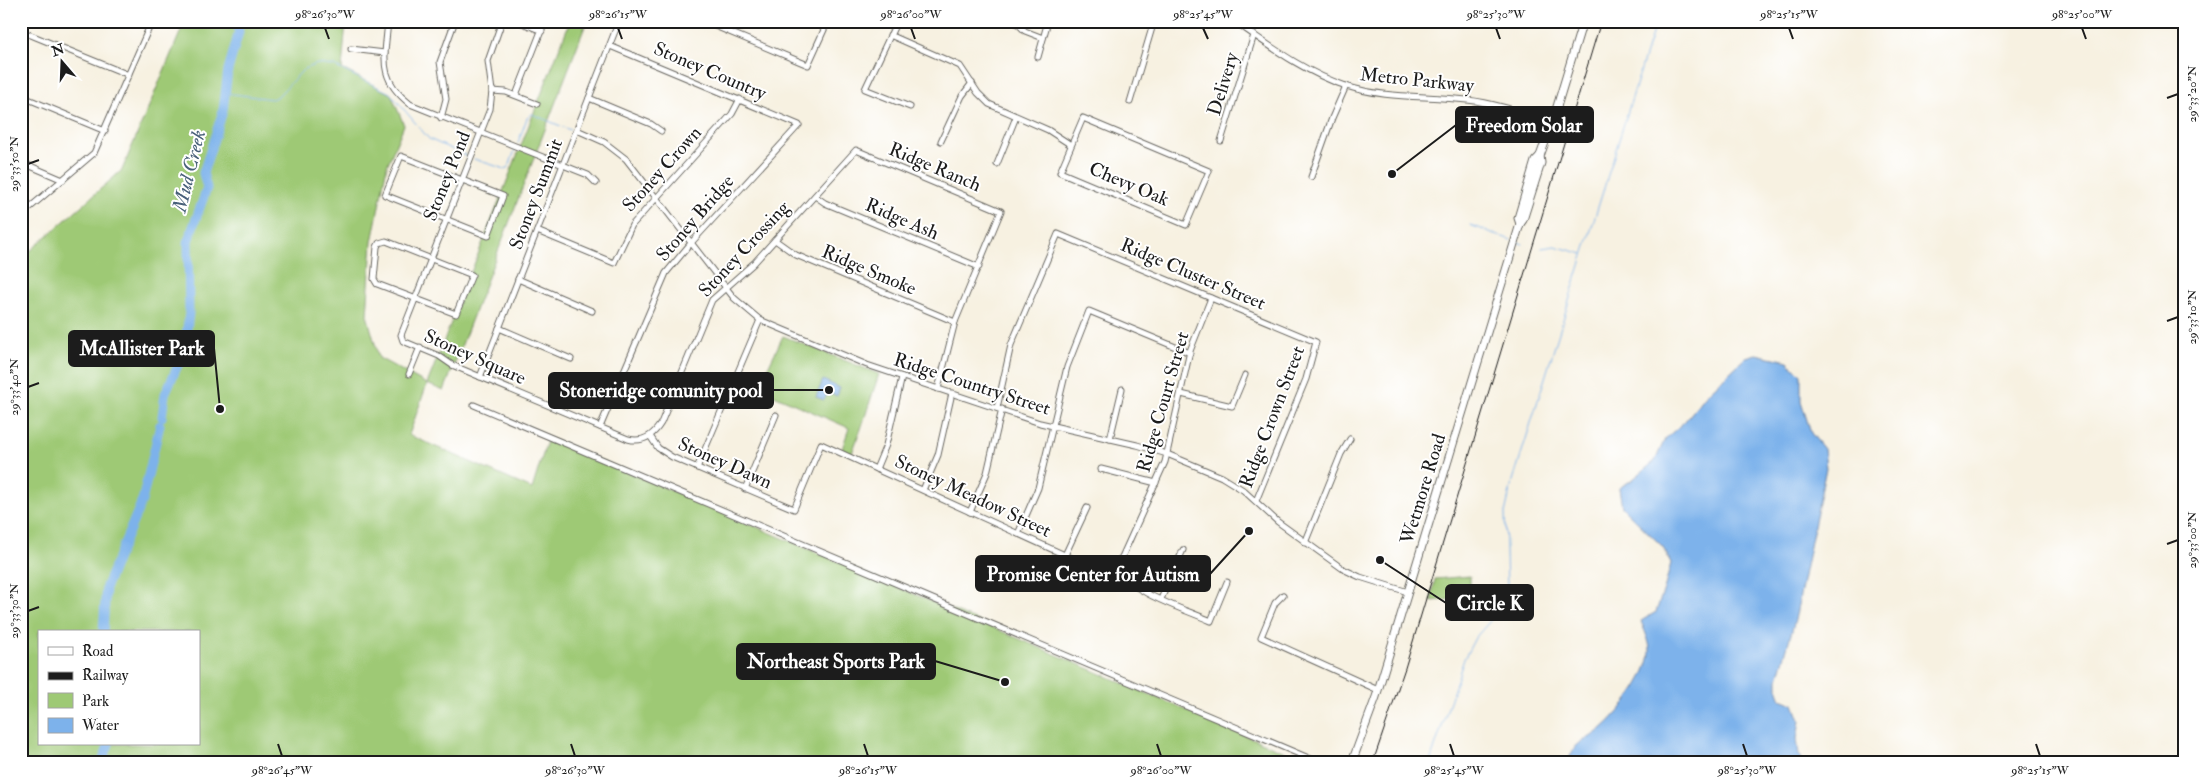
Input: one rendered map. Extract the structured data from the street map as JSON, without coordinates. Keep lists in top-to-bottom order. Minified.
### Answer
{"streets":{"main road":["Wetmore Road"],"street":["Stoney Country","Metro Parkway","Delivery","Ridge Ranch","Stoney Crown","Stoney Pond","Chevy Oak","Stoney Summit","Stoney Bridge","Ridge Ash","Stoney Crossing","Ridge Smoke","Ridge Cluster Street","Stoney Square","Ridge Country Street","Ridge Court Street","Ridge Crown Street","Stoney Dawn","Stoney Meadow Street"]},"crossings":[["Stoney Country","Stoney Crown"],["Stoney Country","Stoney Summit"],["Stoney Country","Stoney Bridge"],["Metro Parkway","Delivery"],["Metro Parkway","Wetmore Road"],["Ridge Ranch","Ridge Ash"],["Ridge Ranch","Stoney Crossing"],["Stoney Crown","Stoney Summit"],["Stoney Crown","Ridge Country Street"],["Stoney Pond","Stoney Square"],["Stoney Summit","Stoney Square"],["Stoney Summit","Ridge Country Street"],["Stoney Bridge","Stoney Square"],["Stoney Bridge","Ridge Country Street"],["Ridge Ash","Stoney Crossing"],["Stoney Crossing","Ridge Smoke"],["Stoney Crossing","Stoney Square"],["Stoney Crossing","Ridge Country Street"],["Stoney Crossing","Stoney Dawn"],["Ridge Cluster Street","Ridge Country Street"],["Ridge Cluster Street","Ridge Court Street"],["Ridge Cluster Street","Ridge Crown Street"],["Stoney Square","Stoney Dawn"],["Ridge Country Street","Ridge Court Street"],["Ridge Country Street","Ridge Crown Street"],["Ridge Country Street","Wetmore Road"],["Ridge Court Street","Stoney Meadow Street"],["Stoney Dawn","Stoney Meadow Street"]],"water":["Mud Creek"],"places":["Freedom Solar","Stoneridge comunity pool","McAllister Park","Promise Center for Autism","Circle K","Northeast Sports Park"],"legend":["Road","Railway","Park","Water"],"north":"top","coordinates":["98°26'30\"W","98°26'15\"W","98°26'00\"W","98°25'45\"W","98°25'30\"W","98°25'15\"W","98°25'00\"W","29°33'20\"N","29°33'50\"N","29°33'10\"N","29°33'40\"N","29°33'00\"N","29°33'30\"N","98°26'45\"W"]}
